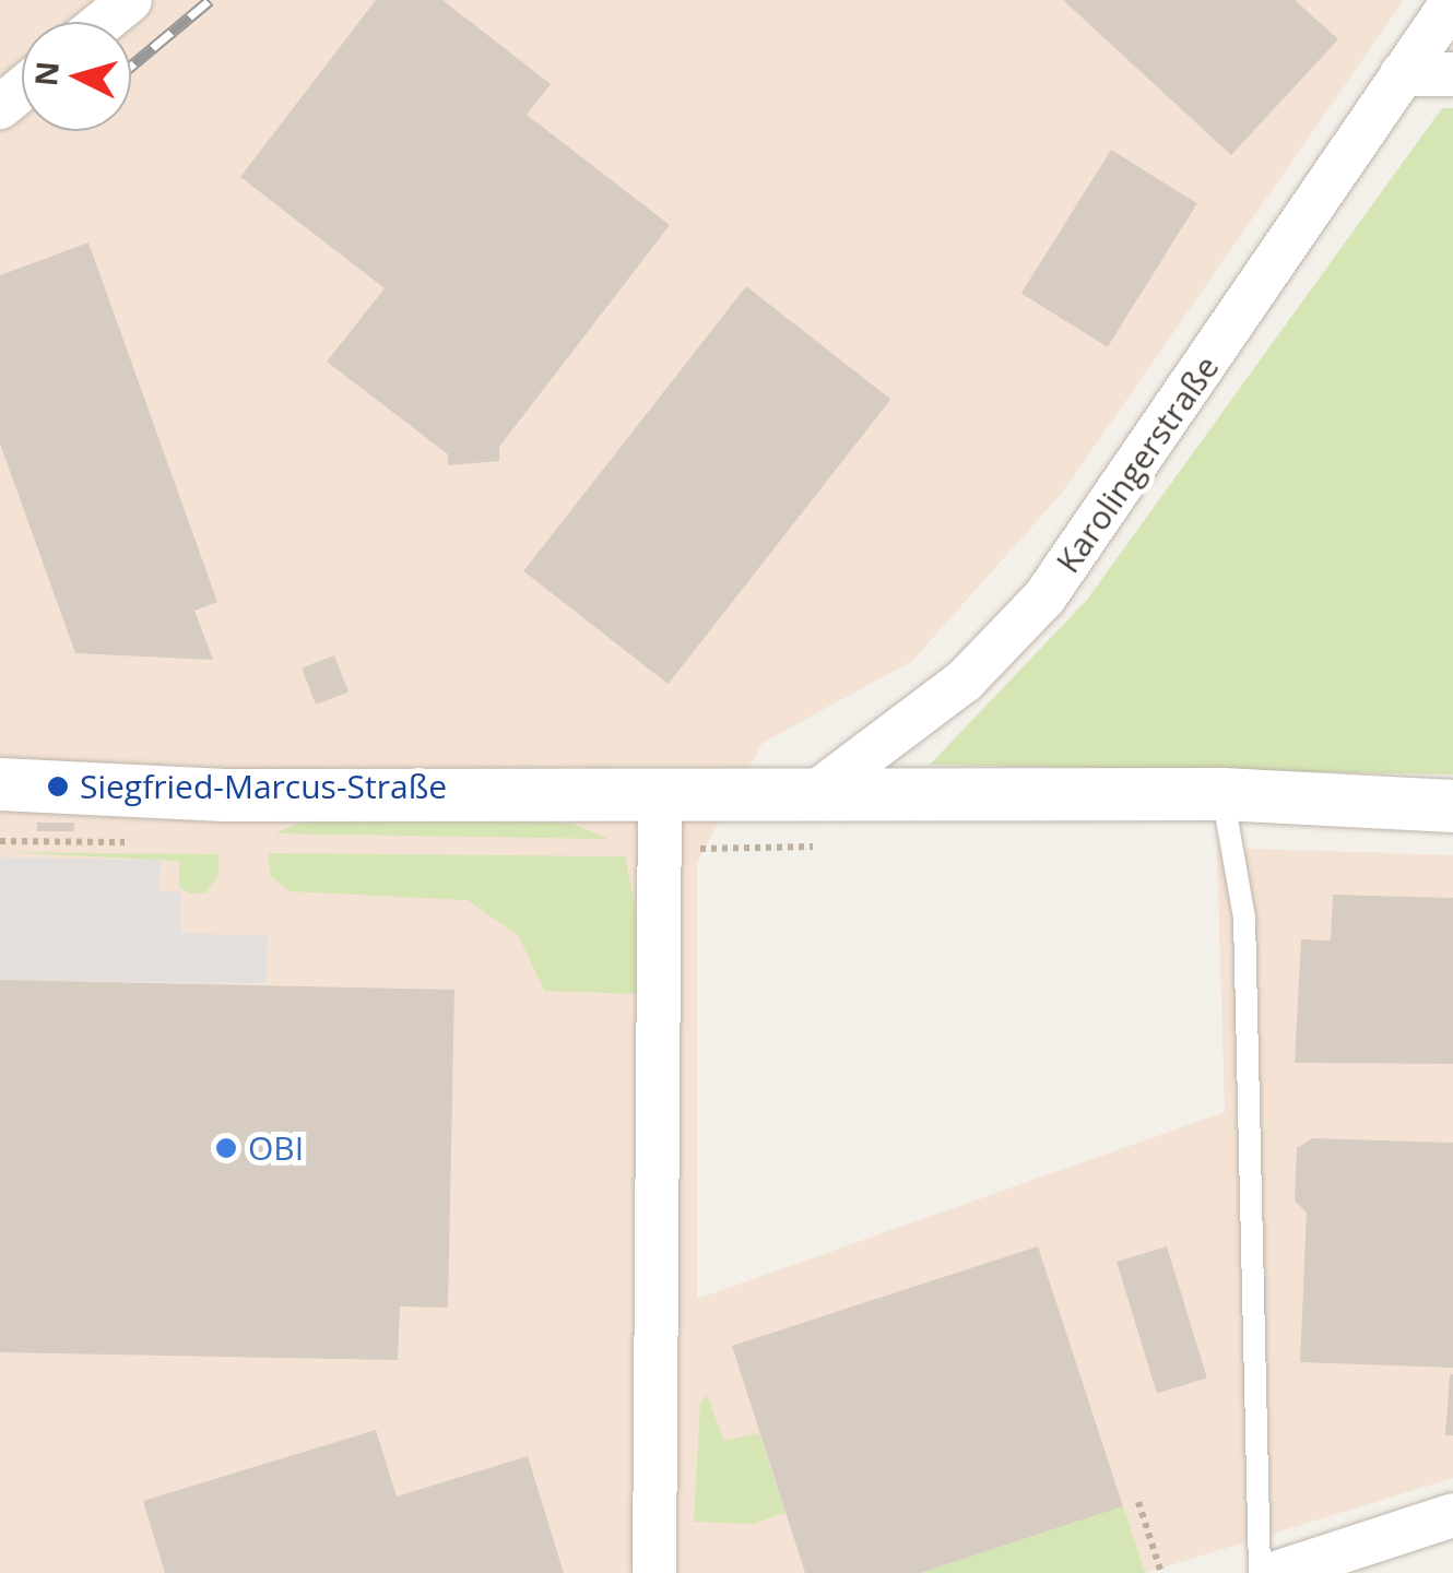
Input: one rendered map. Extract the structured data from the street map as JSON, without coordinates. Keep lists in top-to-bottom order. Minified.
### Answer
{"streets":{"street":["Karolingerstraße"]},"places":["Siegfried-Marcus-Straße","OBI"],"north":"left"}
